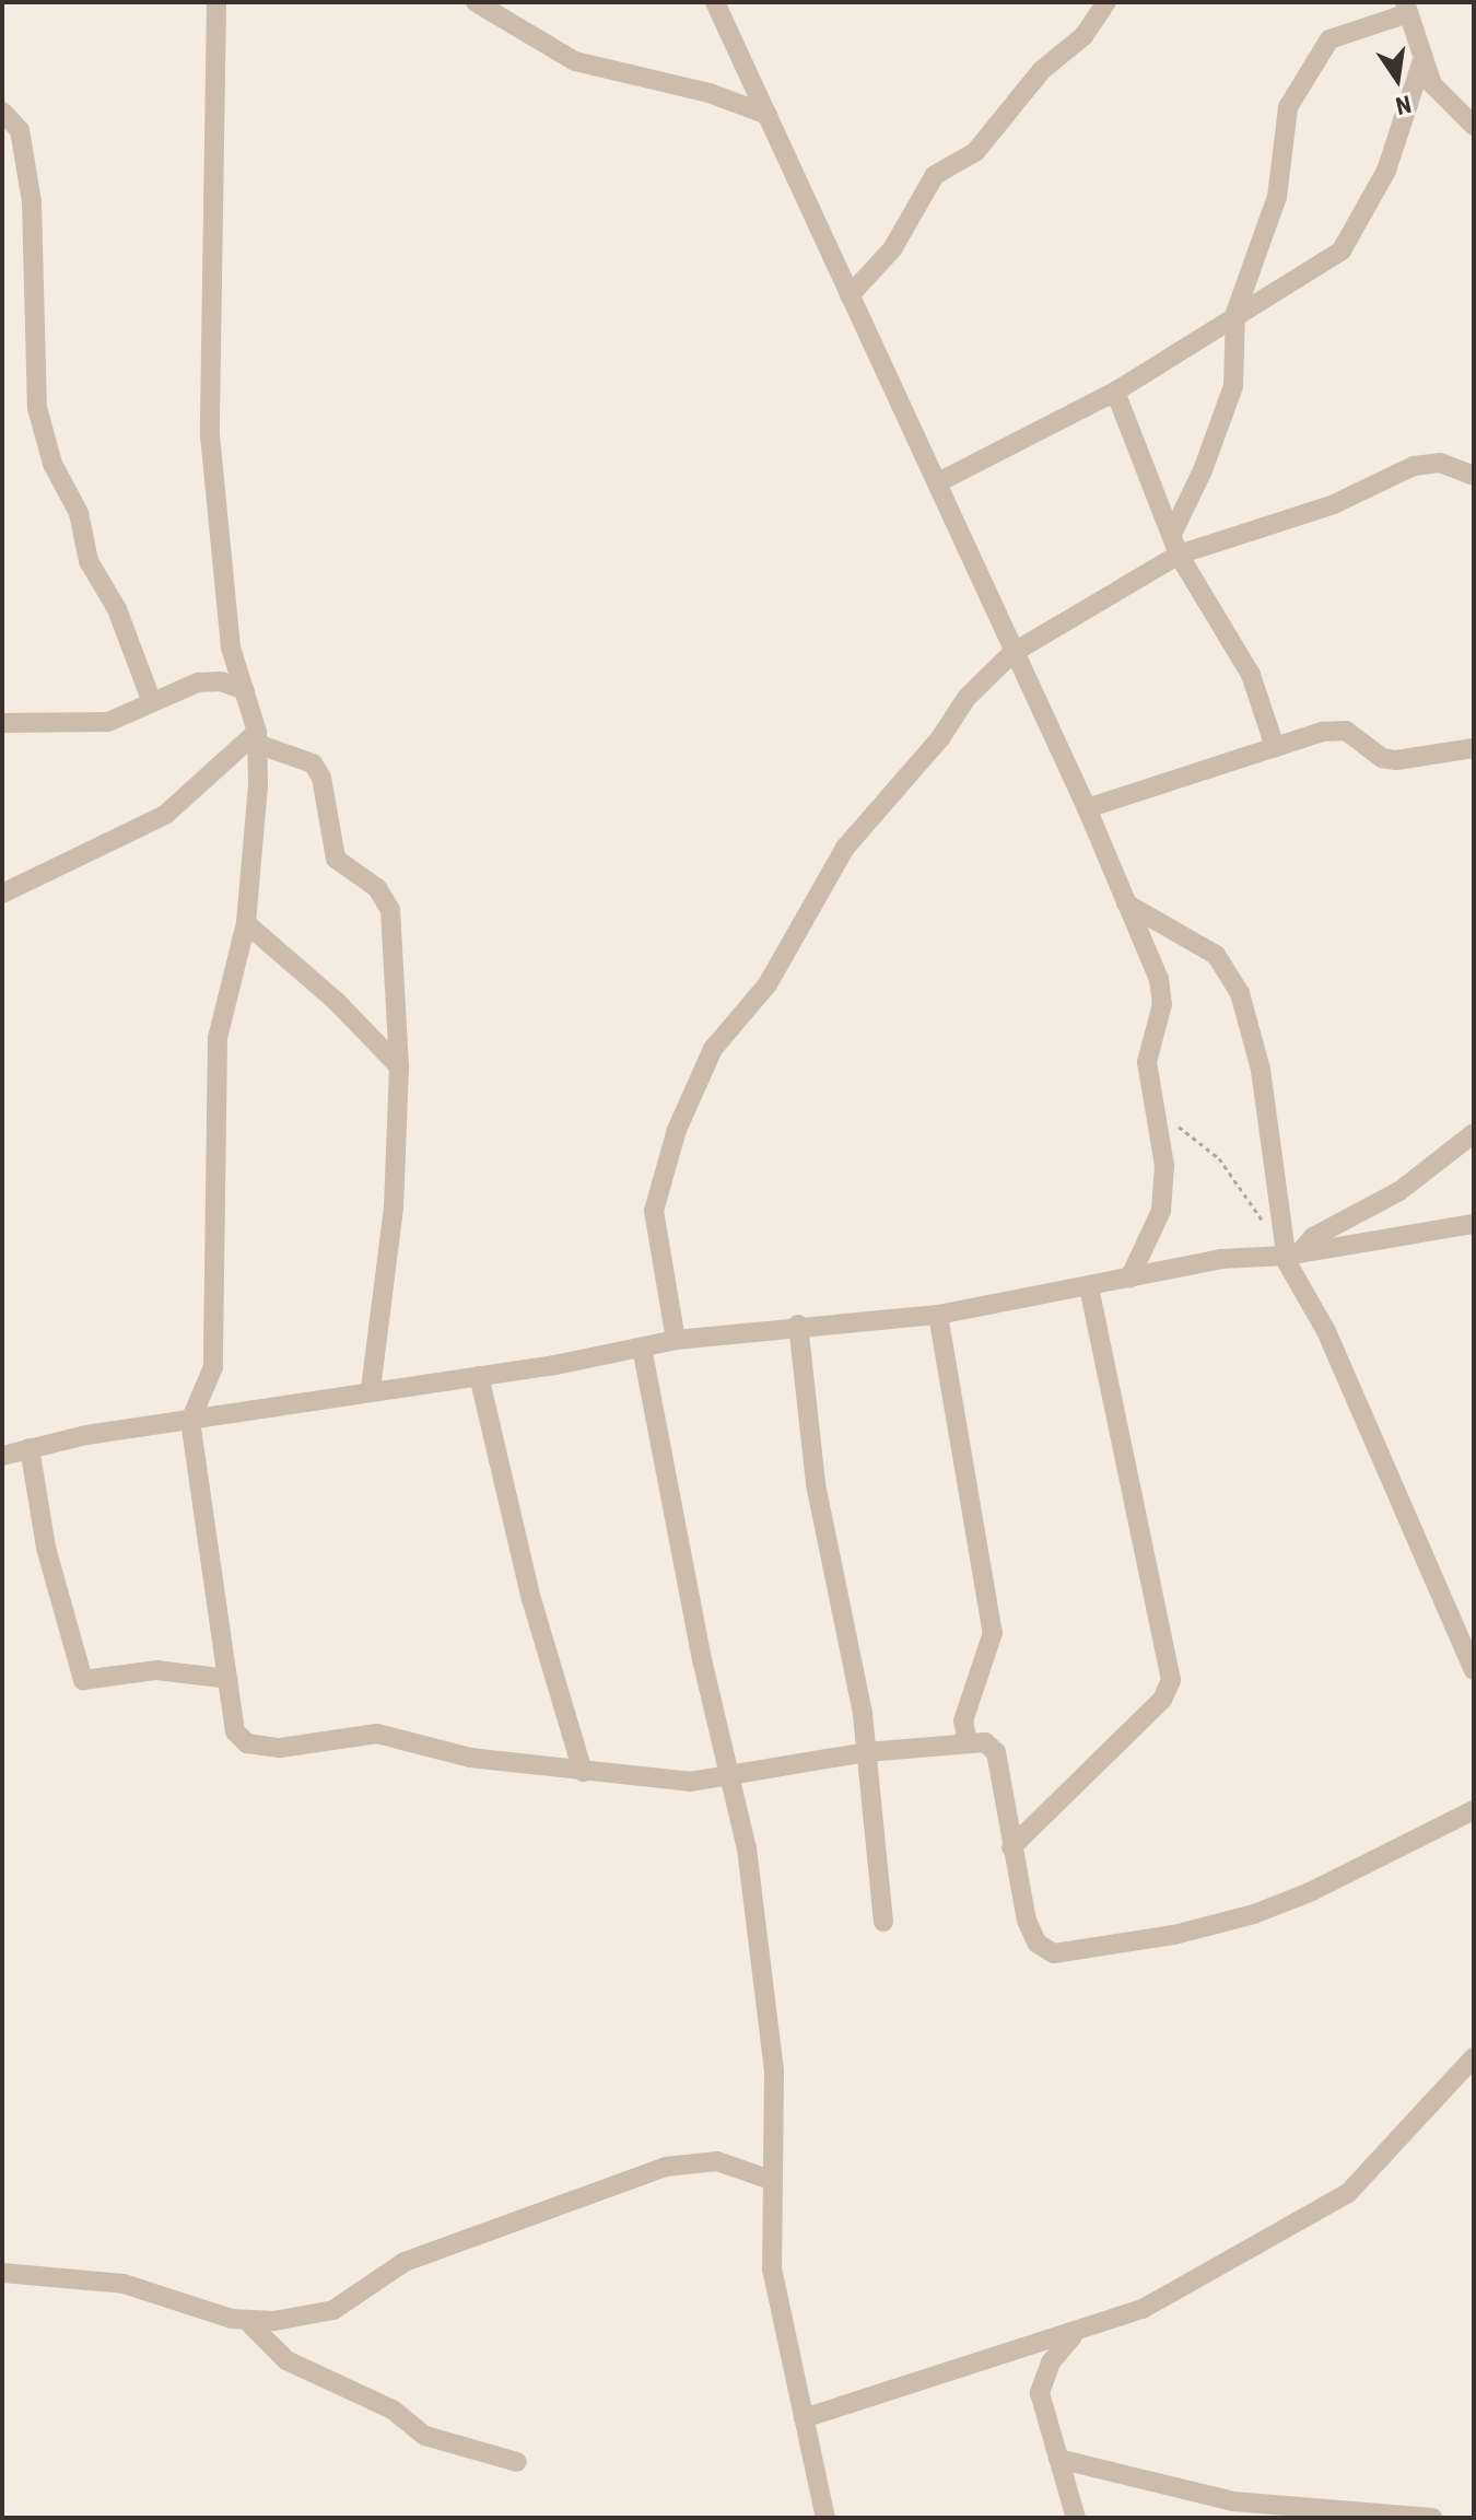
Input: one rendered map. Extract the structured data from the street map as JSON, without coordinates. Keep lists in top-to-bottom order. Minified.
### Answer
{"north":"bottom"}
